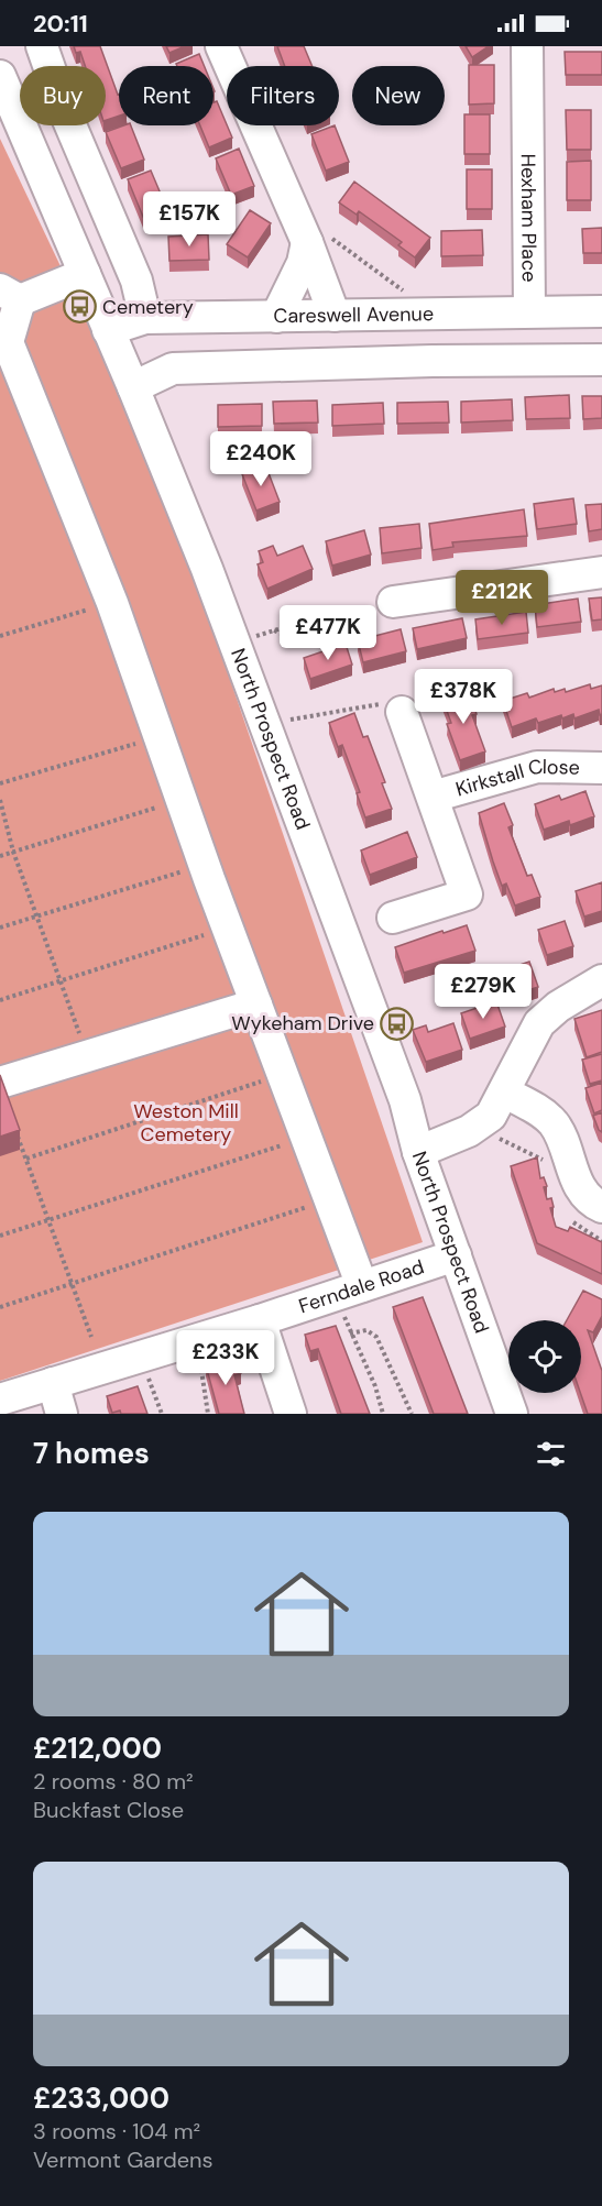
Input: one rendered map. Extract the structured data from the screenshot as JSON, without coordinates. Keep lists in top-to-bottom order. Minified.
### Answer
{"streets":{"street":["Hexham Place","Careswell Avenue","North Prospect Road","Kirkstall Close","Ferndale Road"]},"crossings":[["Hexham Place","Careswell Avenue"],["Careswell Avenue","North Prospect Road"],["North Prospect Road","Ferndale Road"]],"parks":["Weston Mill Cemetery"],"places":{"bus stop":["Cemetery","Wykeham Drive"]},"page":{"status":"20:11","chip":["Buy","Rent","Filters","New"],"price":["£157K","£240K","£212K","£477K","£378K","£279K","£233K"],"heading":"7 homes","list":[{"name":"£212,000","note":"2 rooms · 80 m² · Buckfast Close"},{"name":"£233,000","note":"3 rooms · 104 m² · Vermont Gardens"}]}}
